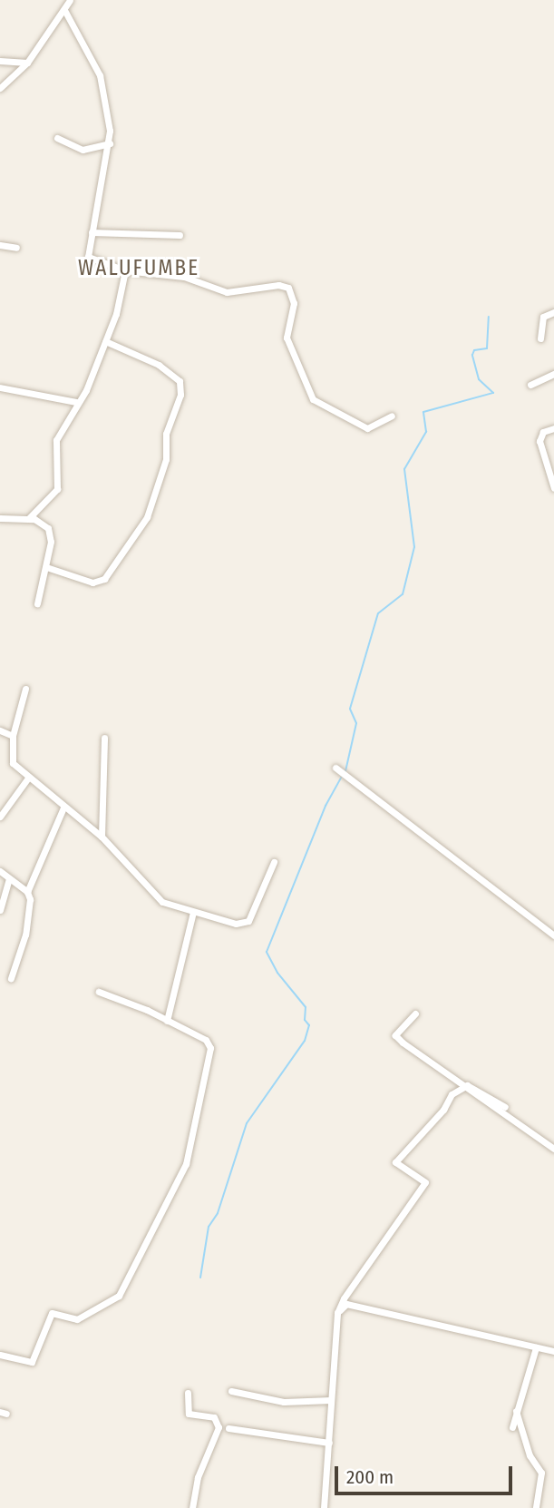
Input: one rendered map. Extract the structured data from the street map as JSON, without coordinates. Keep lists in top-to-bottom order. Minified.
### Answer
{"districts":["WALUFUMBE"],"scale_bar":"200 m"}
